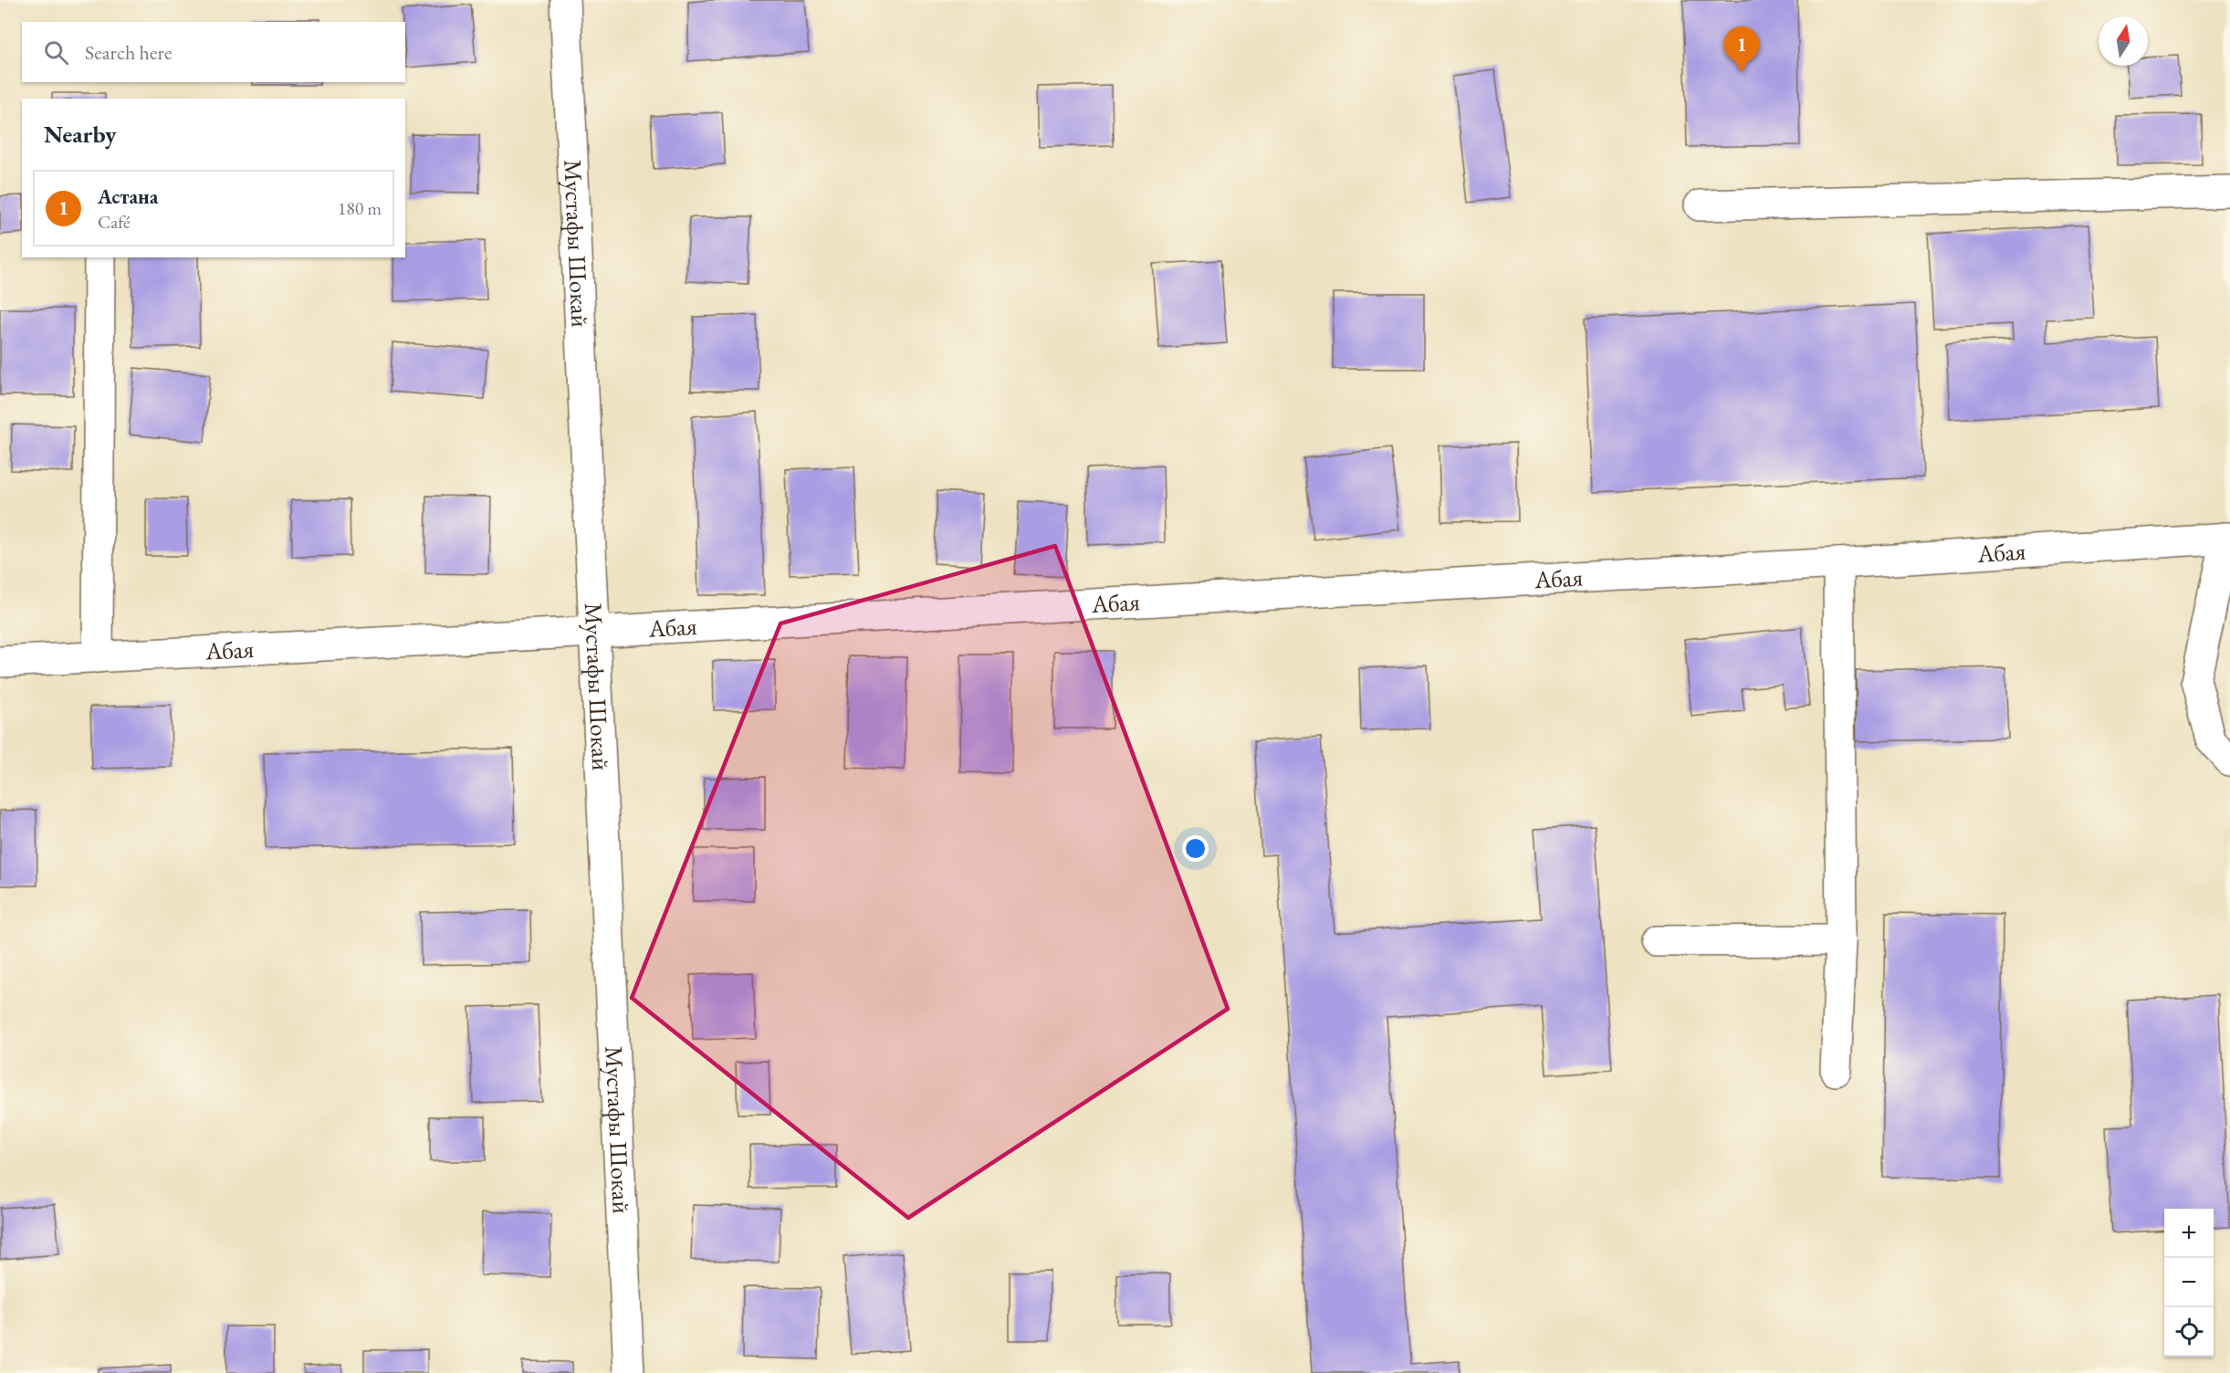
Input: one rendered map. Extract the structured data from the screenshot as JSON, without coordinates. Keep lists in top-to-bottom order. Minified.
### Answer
{"streets":{"street":["Мустафы Шокай","Абая"]},"crossings":[["Мустафы Шокай","Абая"]],"north":"top","page":{"search":"Search here","pins":"1","heading":"Nearby","list":[{"mark":"1","name":"Астана","note":"Café","value":"180 m"}],"map_buttons":["+","−"]}}
